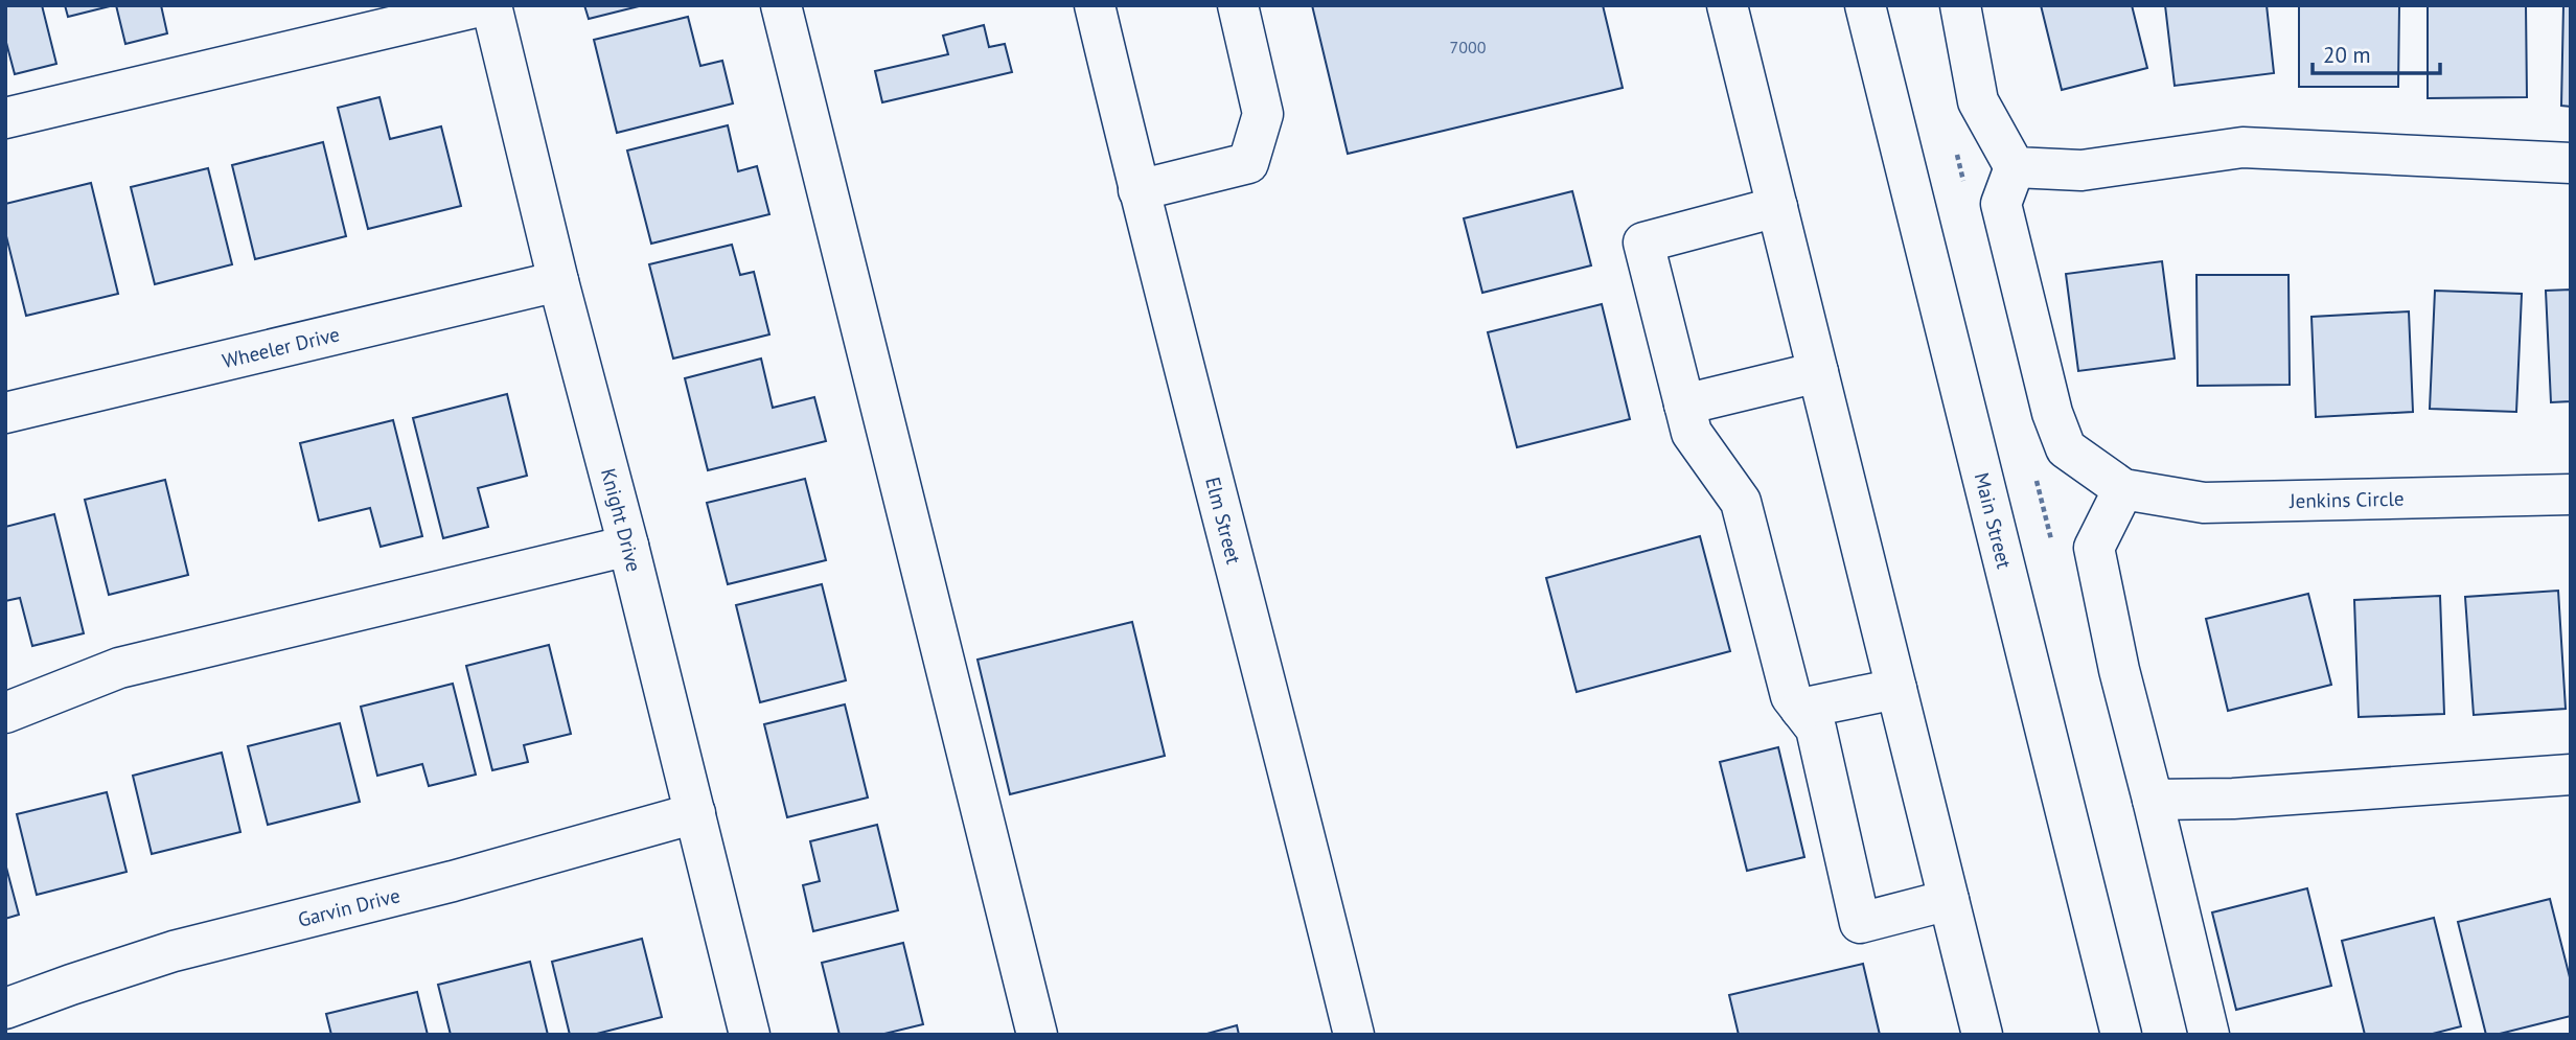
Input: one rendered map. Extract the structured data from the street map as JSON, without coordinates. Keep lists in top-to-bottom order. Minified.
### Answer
{"streets":{"street":["Wheeler Drive","Jenkins Circle","Knight Drive","Elm Street","Main Street","Garvin Drive"]},"crossings":[["Wheeler Drive","Knight Drive"],["Knight Drive","Garvin Drive"]],"house_numbers":["7000"],"scale_bar":"20 m"}
